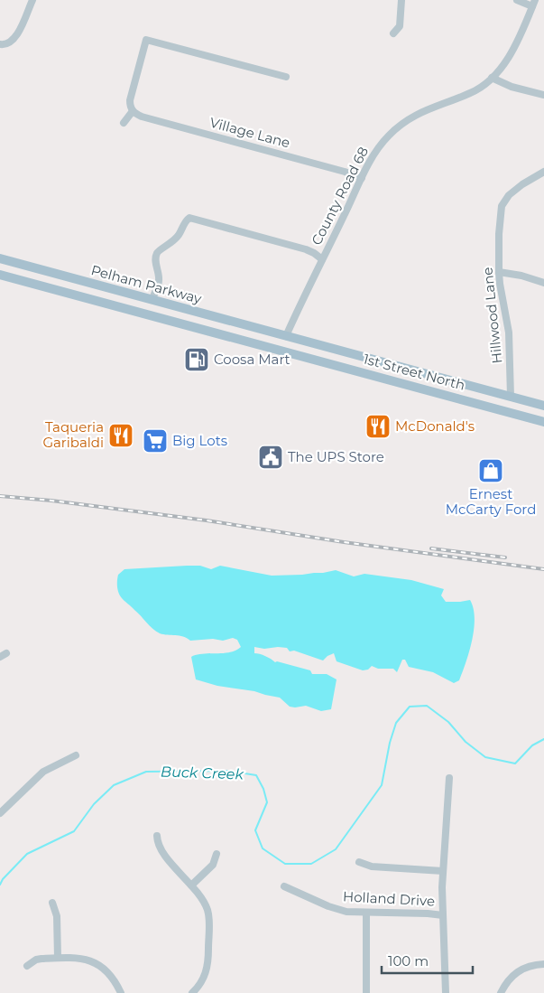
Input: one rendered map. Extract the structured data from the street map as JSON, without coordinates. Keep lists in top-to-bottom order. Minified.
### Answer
{"streets":{"main road":["Pelham Parkway","1st Street North"],"street":["Village Lane","County Road 68","Hillwood Lane","Holland Drive"]},"crossings":[["Village Lane","County Road 68"],["County Road 68","Pelham Parkway"],["County Road 68","1st Street North"],["Pelham Parkway","1st Street North"],["Hillwood Lane","1st Street North"]],"water":["Buck Creek"],"places":{"fuel station":["Coosa Mart"],"restaurant":["McDonald's","Taqueria Garibaldi"],"supermarket":["Big Lots"],"public building":["The UPS Store"],"shop":["Ernest McCarty Ford"]},"scale_bar":"100 m"}
